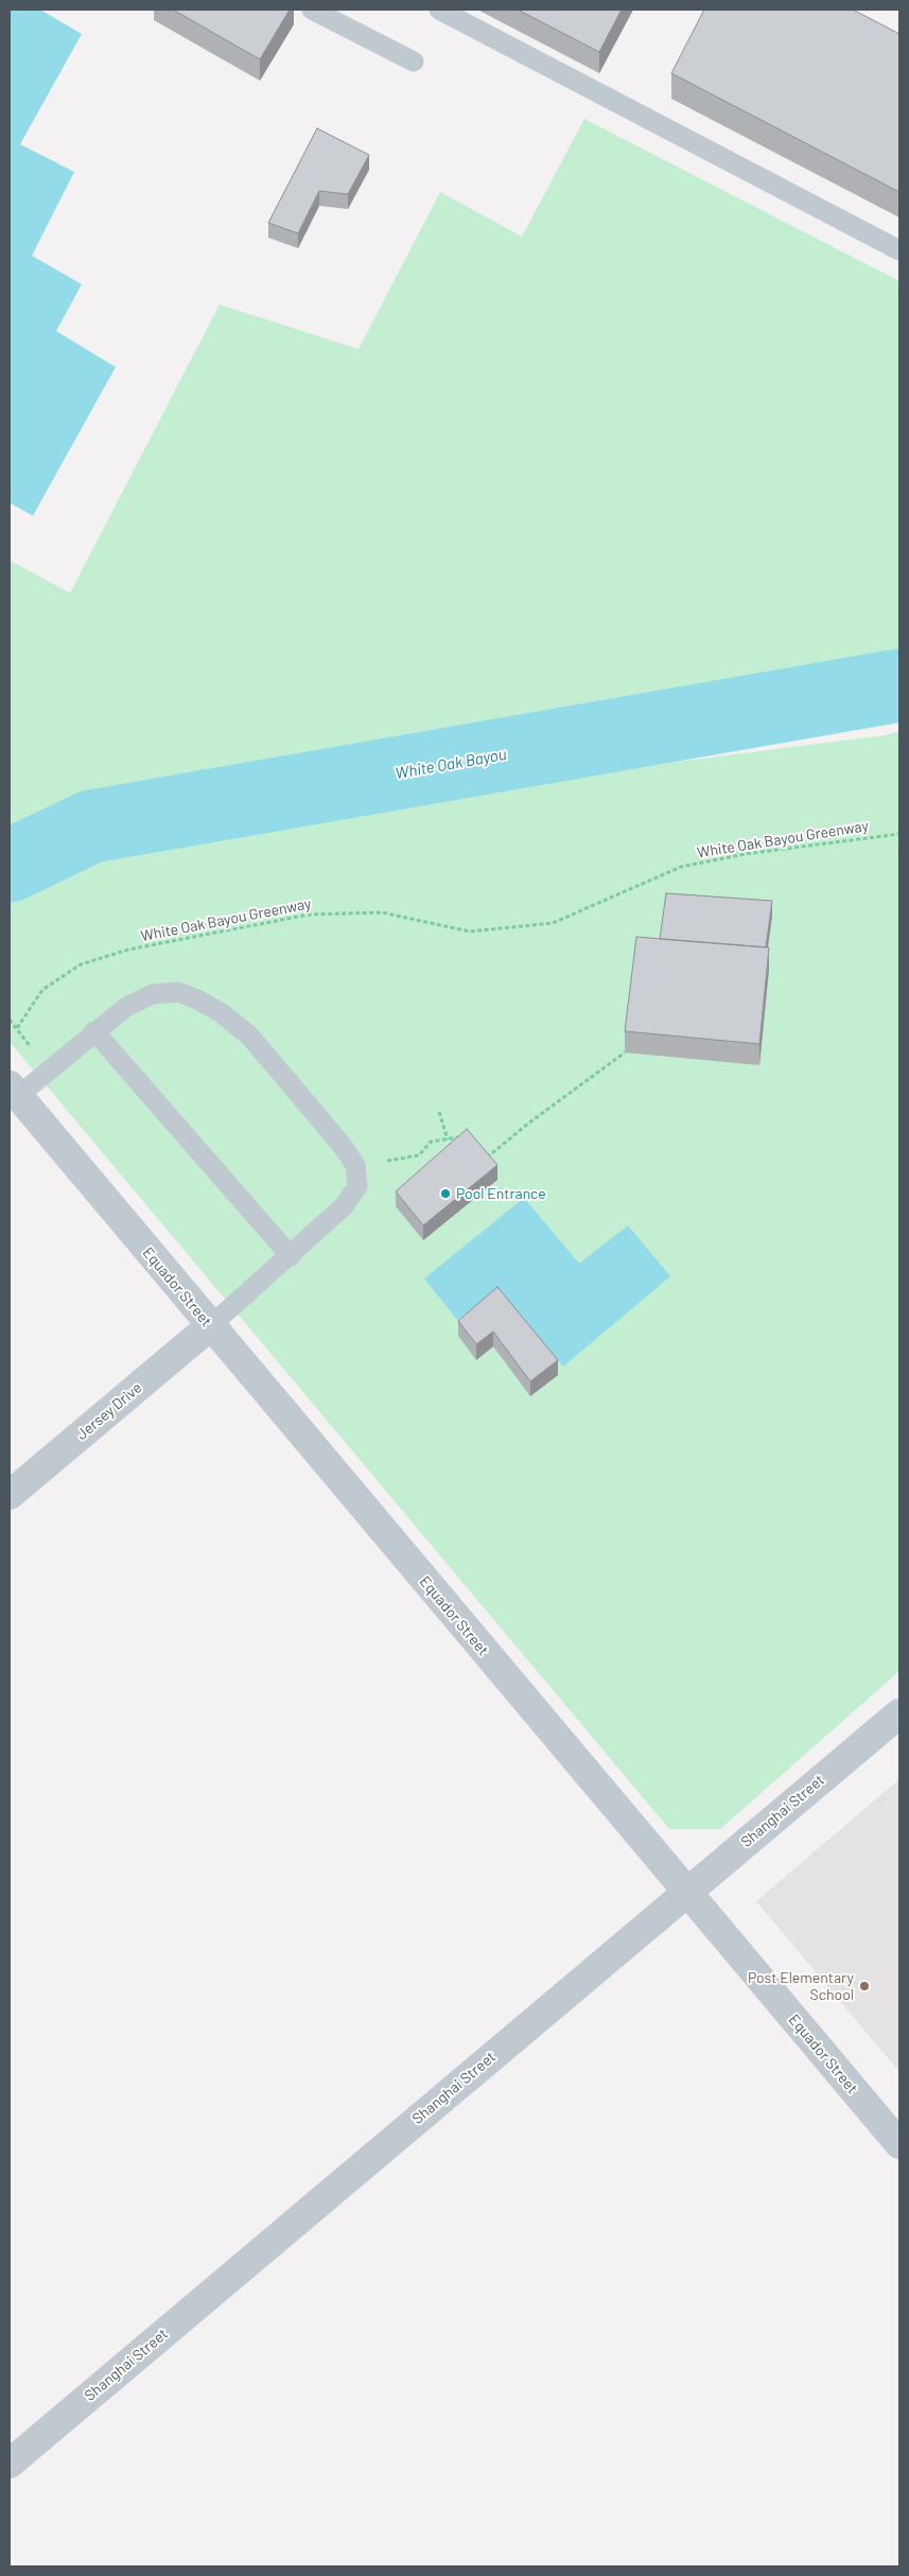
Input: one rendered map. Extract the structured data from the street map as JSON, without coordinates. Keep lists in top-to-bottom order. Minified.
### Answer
{"streets":{"street":["Equador Street","Jersey Drive","Shanghai Street"],"path":["White Oak Bayou Greenway"]},"crossings":[["Equador Street","Jersey Drive"],["Equador Street","Shanghai Street"]],"water":["White Oak Bayou"],"places":["Pool Entrance","Post Elementary School"]}
